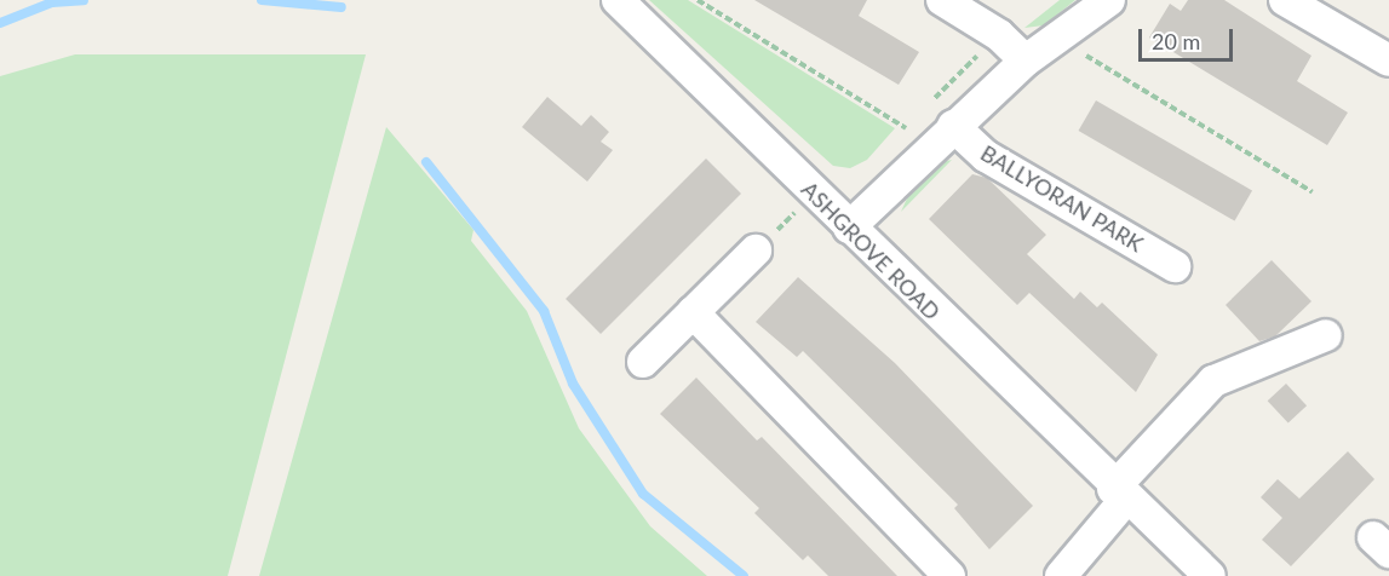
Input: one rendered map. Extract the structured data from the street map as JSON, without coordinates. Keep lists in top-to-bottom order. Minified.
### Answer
{"streets":{"street":["BALLYORAN PARK","ASHGROVE ROAD"]},"scale_bar":"20 m"}
